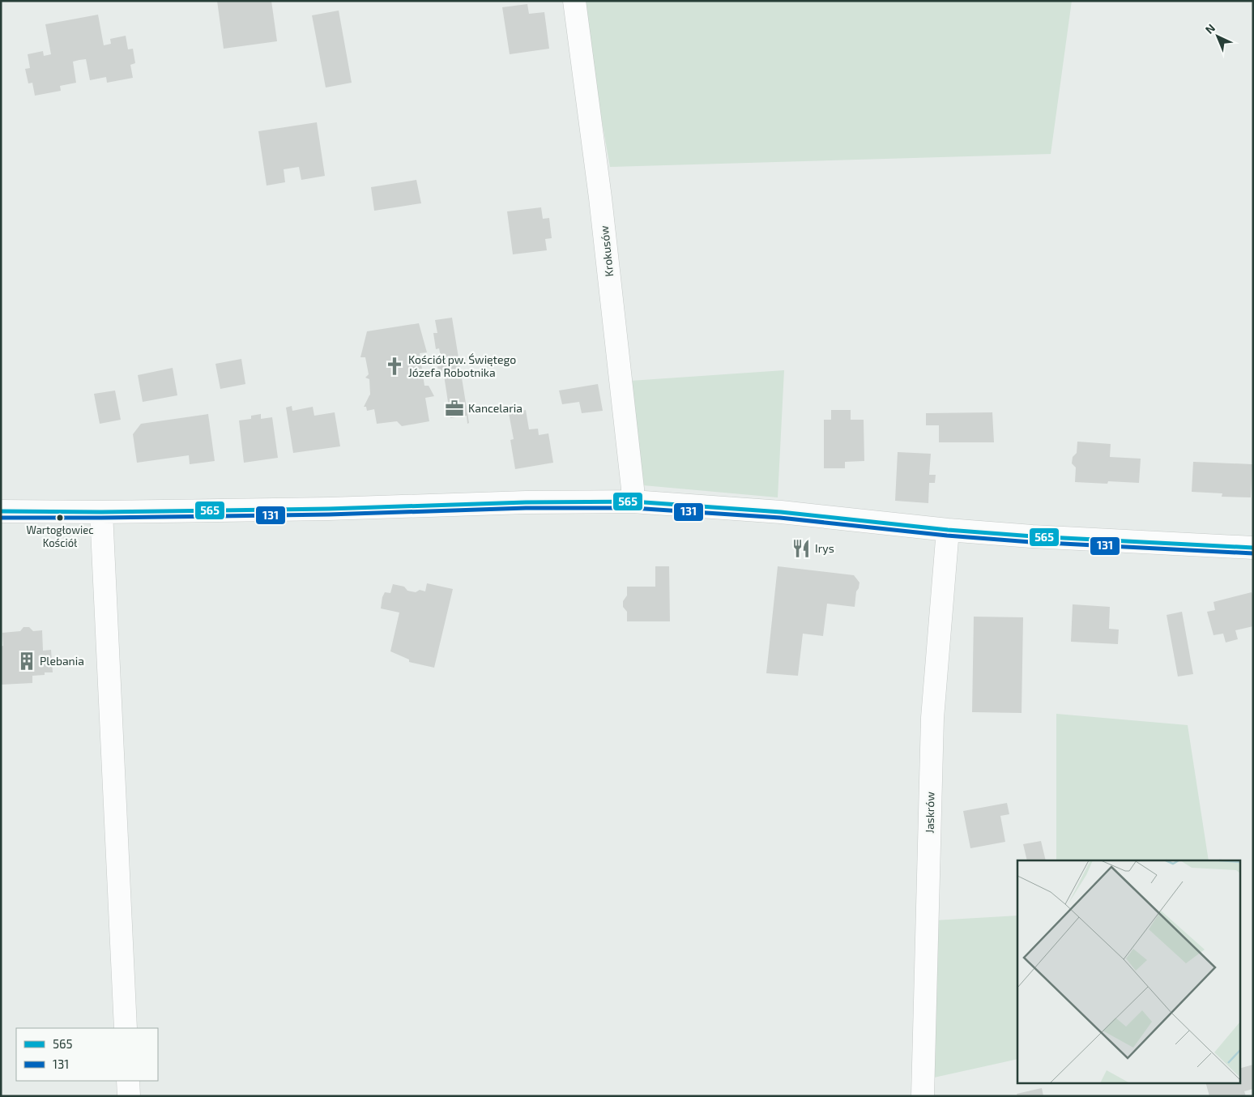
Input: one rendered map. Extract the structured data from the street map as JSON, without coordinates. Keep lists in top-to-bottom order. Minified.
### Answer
{"streets":{"street":["Krokusów","Jaskrów"]},"places":{"church":["Kościół pw. Świętego Józefa Robotnika"],"office":["Kancelaria"],"other":["Wartogłowiec Kościół"],"restaurant":["Irys"],"building":["Plebania"]},"lines":["transit line 565","transit line 131"],"legend":["565","131"],"north":"top left"}
